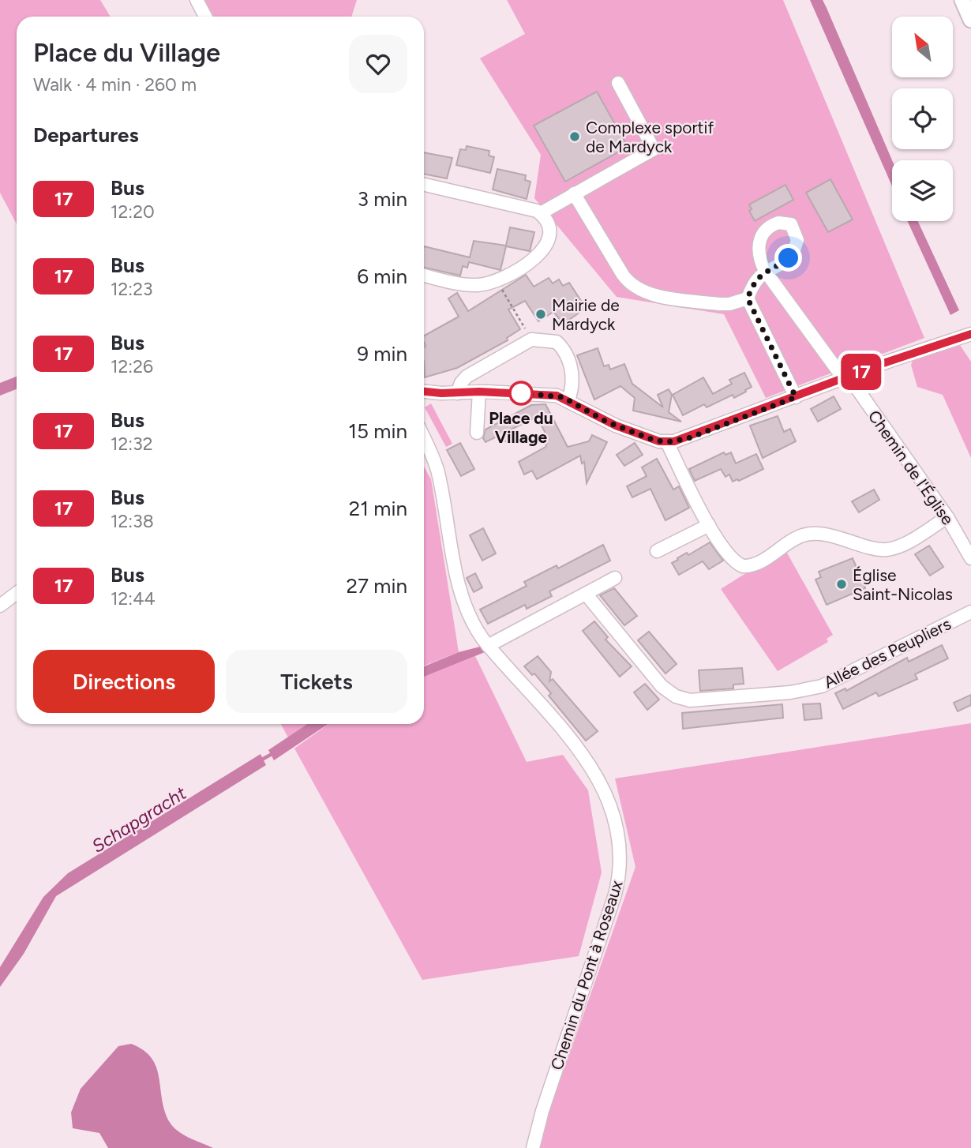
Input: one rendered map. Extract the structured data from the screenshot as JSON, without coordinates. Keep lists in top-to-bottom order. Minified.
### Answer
{"streets":{"street":["Chemin de l'Église","Allée des Peupliers","Chemin du Pont à Roseaux"]},"water":["Schapgracht"],"places":["Complexe sportif de Mardyck","Mairie de Mardyck","Place du Village","Église Saint-Nicolas"],"lines":["bus line 17"],"north":"top left","page":{"on_map":"17","heading":[["Place du Village","Walk · 4 min · 260 m"],"Departures"],"list":[{"mark":"17","name":"Bus","note":"12:20","value":"3 min"},{"mark":"17","name":"Bus","note":"12:23","value":"6 min"},{"mark":"17","name":"Bus","note":"12:26","value":"9 min"},{"mark":"17","name":"Bus","note":"12:32","value":"15 min"},{"mark":"17","name":"Bus","note":"12:38","value":"21 min"},{"mark":"17","name":"Bus","note":"12:44","value":"27 min"}],"buttons":["Directions","Tickets"]}}
